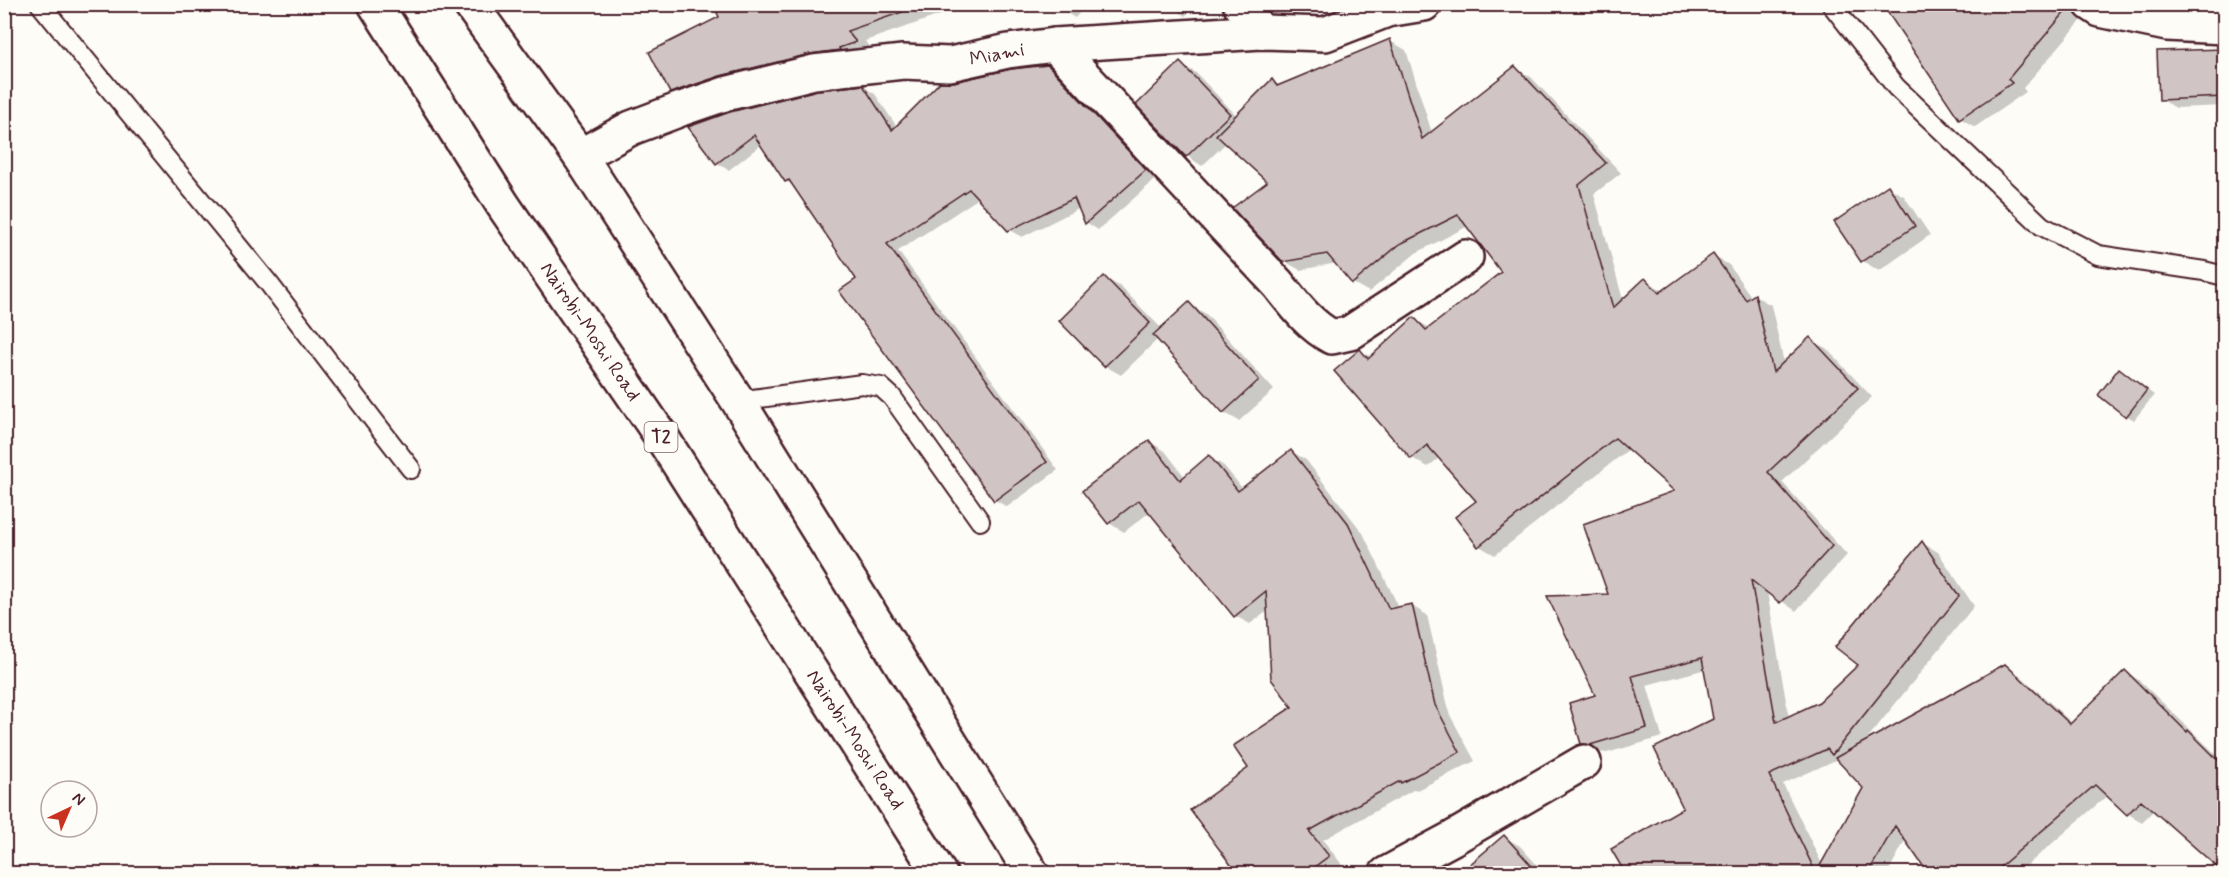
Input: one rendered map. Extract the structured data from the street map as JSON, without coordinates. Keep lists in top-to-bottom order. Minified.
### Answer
{"streets":{"main road":["Miami","Nairobi-Moshi Road","T2"]},"north":"top right"}
